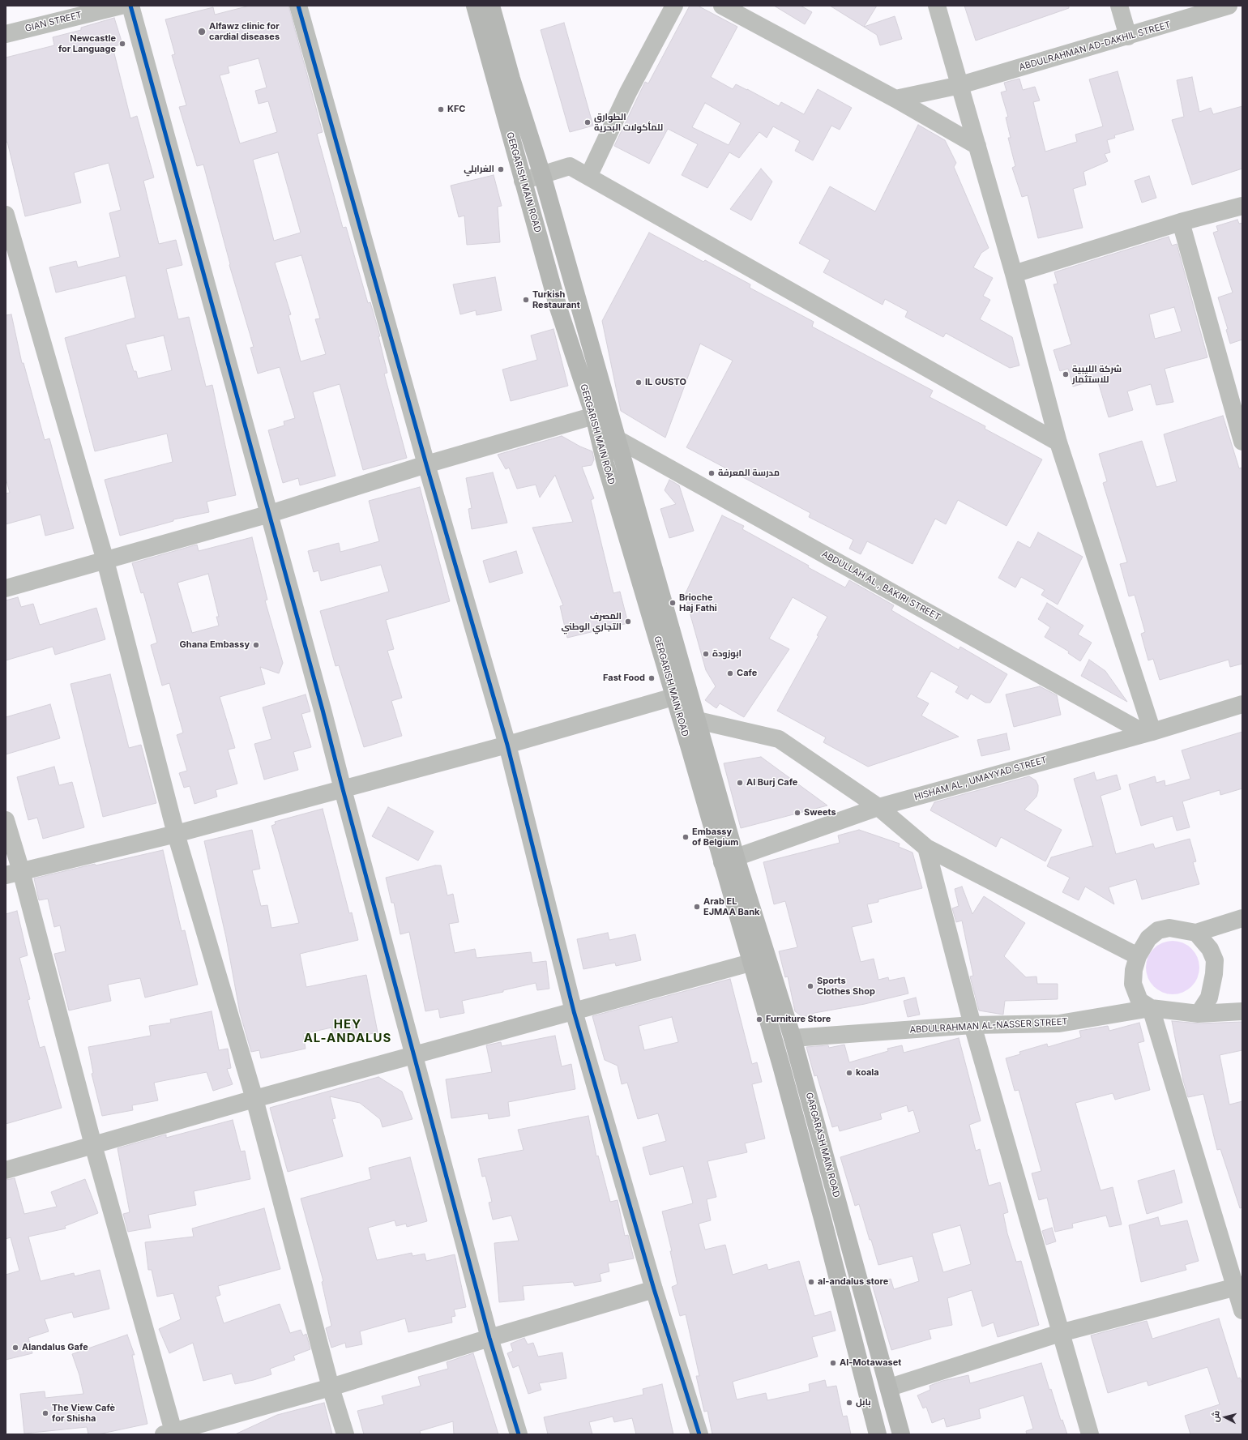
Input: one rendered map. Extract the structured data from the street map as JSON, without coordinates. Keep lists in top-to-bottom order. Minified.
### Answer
{"streets":{"main road":["GERGARISH MAIN ROAD","GARGARASH MAIN ROAD"],"street":["GIAN STREET","ABDULRAHMAN AD-DAKHIL STREET","ABDULLAH AL , BAKIRI STREET","HISHAM AL , UMAYYAD STREET","ABDULRAHMAN AL-NASSER STREET"]},"crossings":[["GERGARISH MAIN ROAD","ABDULLAH AL , BAKIRI STREET"],["GERGARISH MAIN ROAD","HISHAM AL , UMAYYAD STREET"],["GERGARISH MAIN ROAD","GARGARASH MAIN ROAD"],["ABDULLAH AL , BAKIRI STREET","HISHAM AL , UMAYYAD STREET"],["HISHAM AL , UMAYYAD STREET","GARGARASH MAIN ROAD"],["ABDULRAHMAN AL-NASSER STREET","GARGARASH MAIN ROAD"]],"districts":["HEY AL-ANDALUS"],"places":["Alfawz clinic for cardial diseases","Newcastle for Language","KFC","الطوارق للمأكولات البحرية","الغرابلي","Turkish Restaurant","شركة الليبية للاستثمار","IL GUSTO","مدرسة المعرفة","Brioche Haj Fathi","المصرف التجاري الوطني","Ghana Embassy","ابوزودة","Cafe","Fast Food","Al Burj Cafe","Sweets","Embassy of Belgium","Arab EL EJMAA Bank","Sports Clothes Shop","Furniture Store","koala","al-andalus store","Alandalus Gafe","Al-Motawaset","بابل","The View Cafè for Shisha"],"north":"left"}
